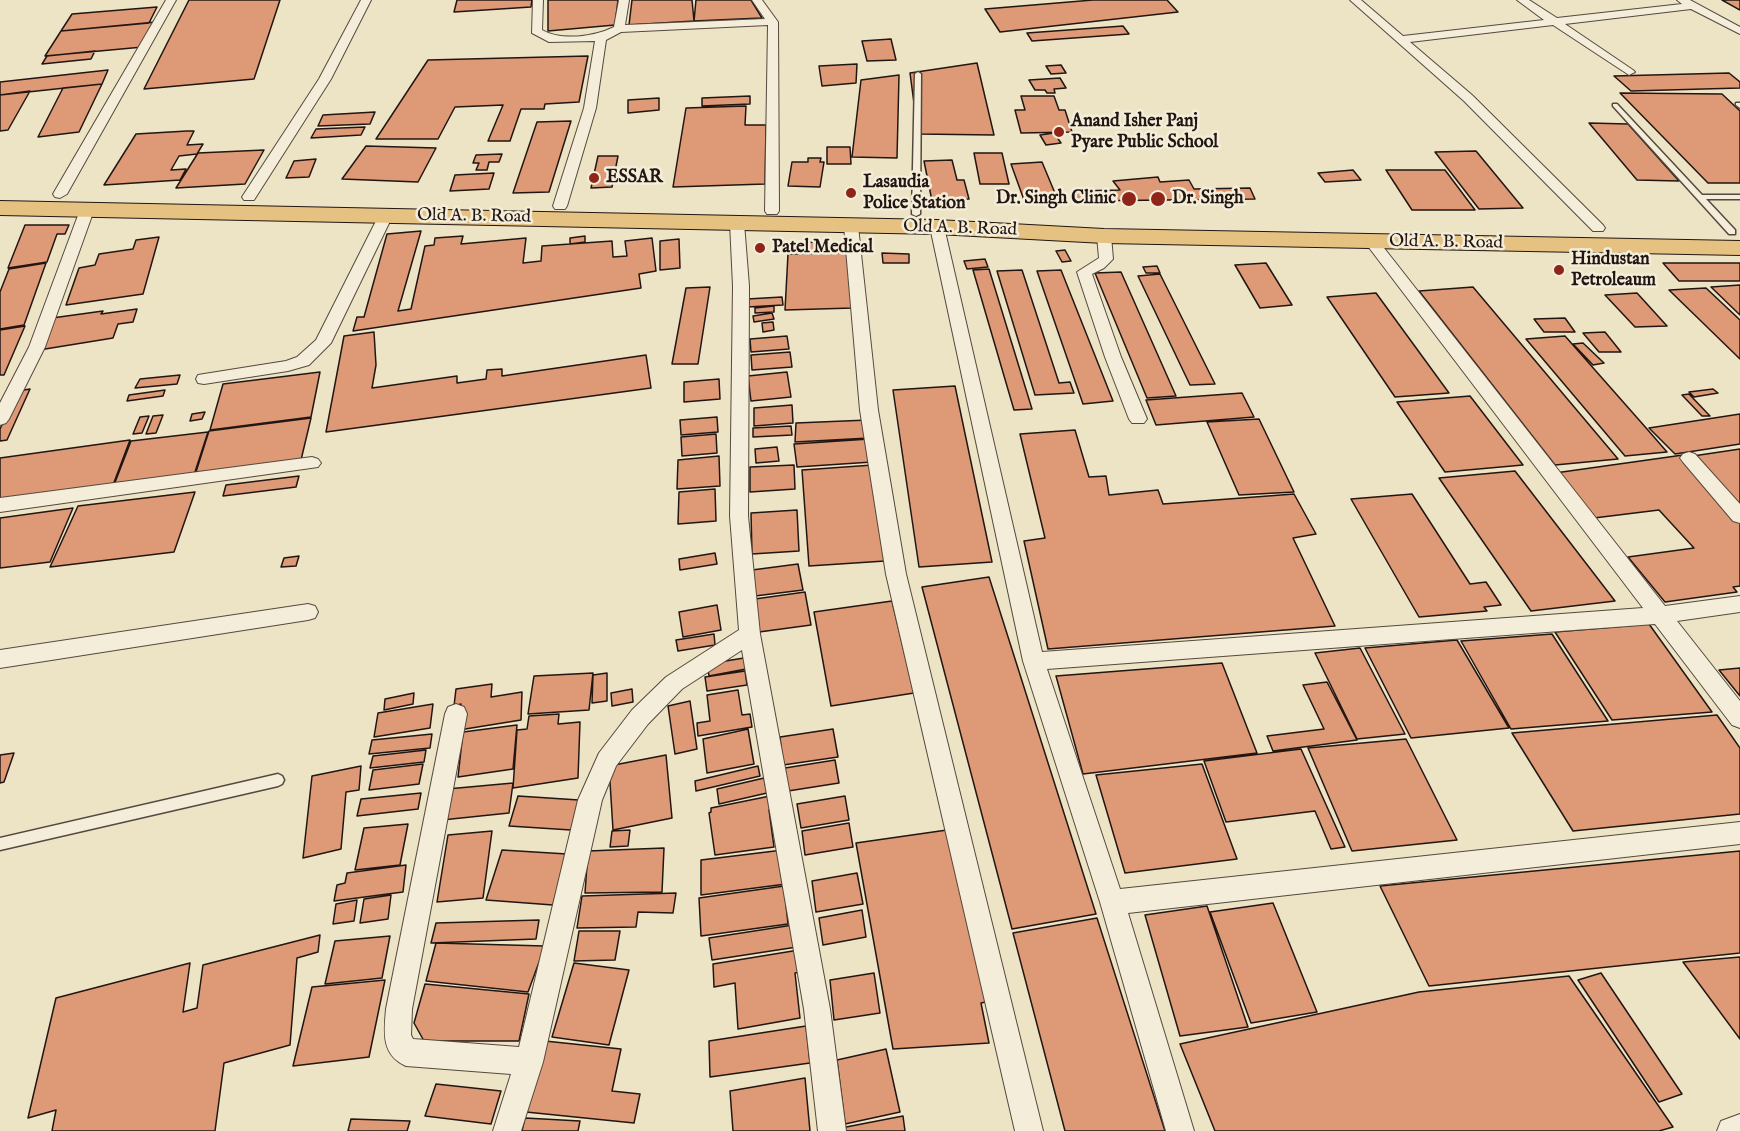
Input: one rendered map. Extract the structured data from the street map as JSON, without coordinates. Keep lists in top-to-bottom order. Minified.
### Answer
{"streets":{"main road":["Old A. B. Road"]},"places":["Anand Isher Panj Pyare Public School","ESSAR","Lasaudia Police Station","Dr. Singh Clinic","Dr. Singh","Patel Medical","Hindustan Petroleaum"]}
